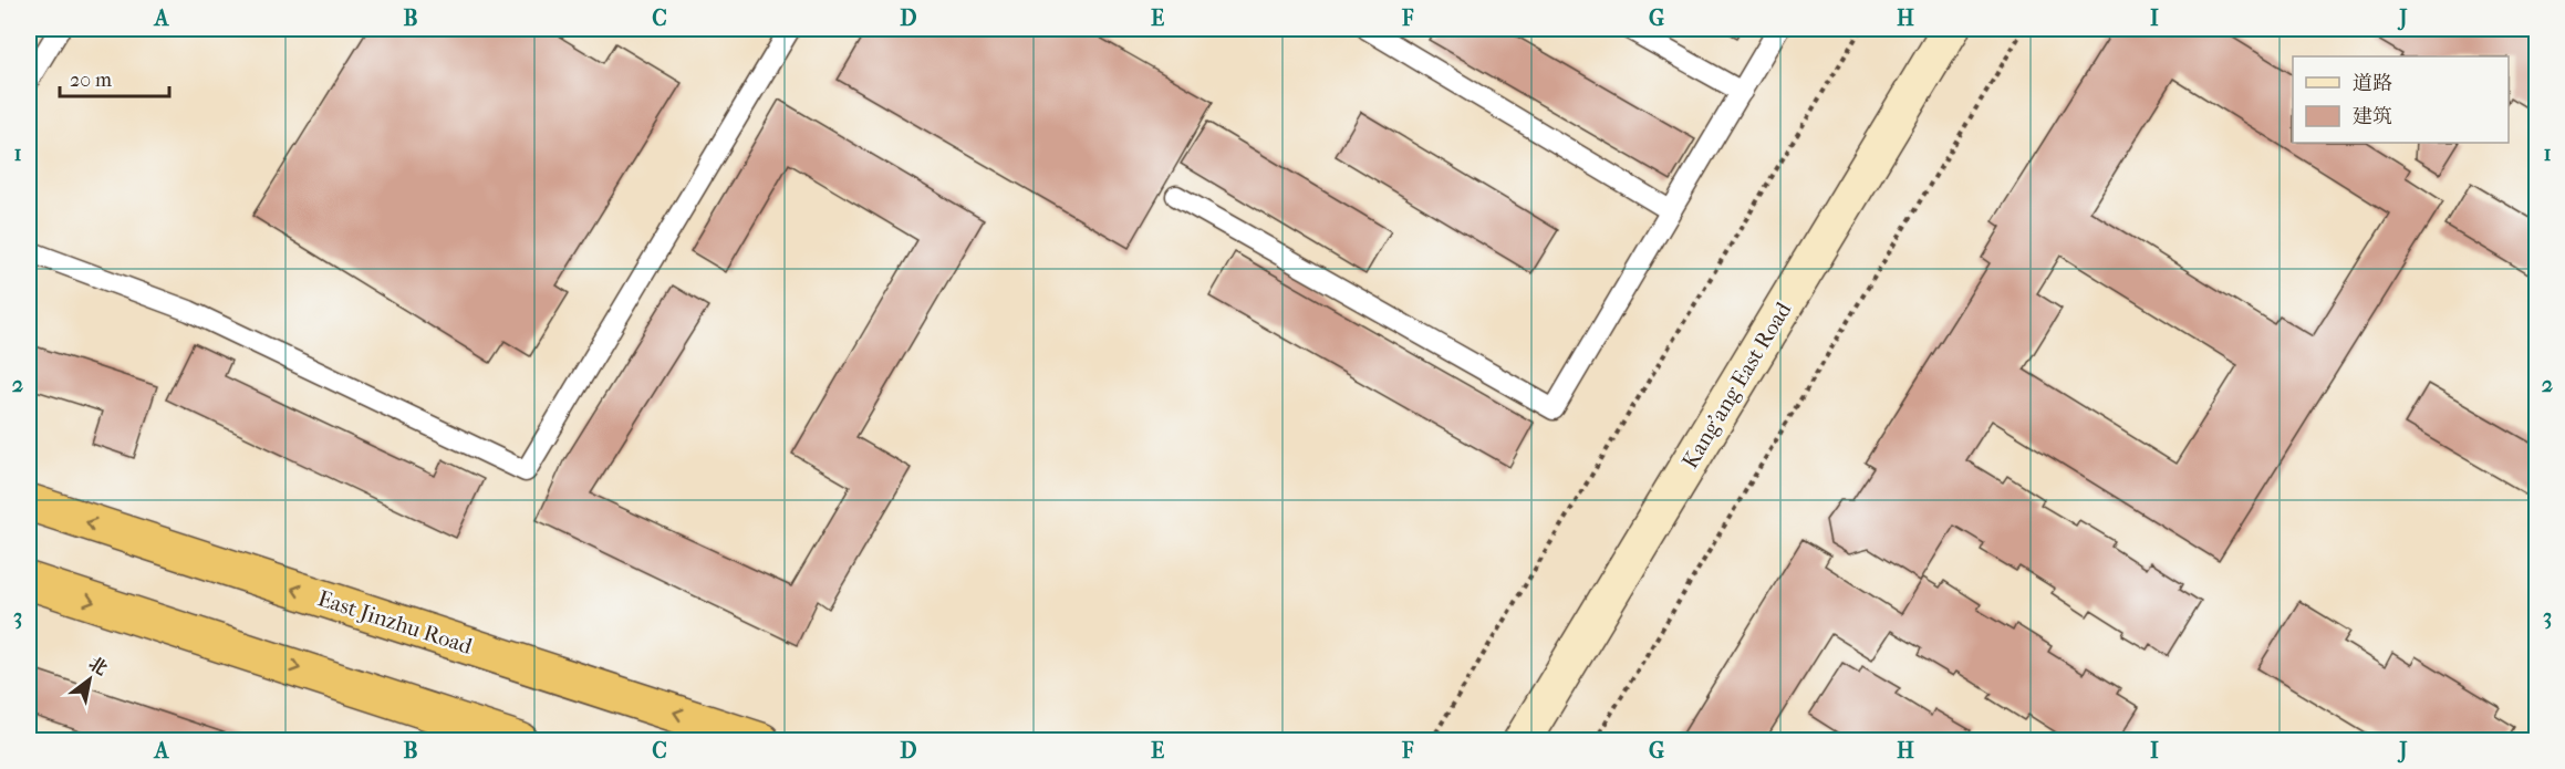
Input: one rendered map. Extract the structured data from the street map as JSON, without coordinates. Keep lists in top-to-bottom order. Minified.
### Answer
{"streets":{"highway":["East Jinzhu Road"],"main road":["Kang'ang East Road"]},"legend":["道路","建筑"],"scale_bar":"20 m","north":"top right","grid":{"columns":["A","B","C","D","E","F","G","H","I","J"],"rows":["1","2","3"]}}
